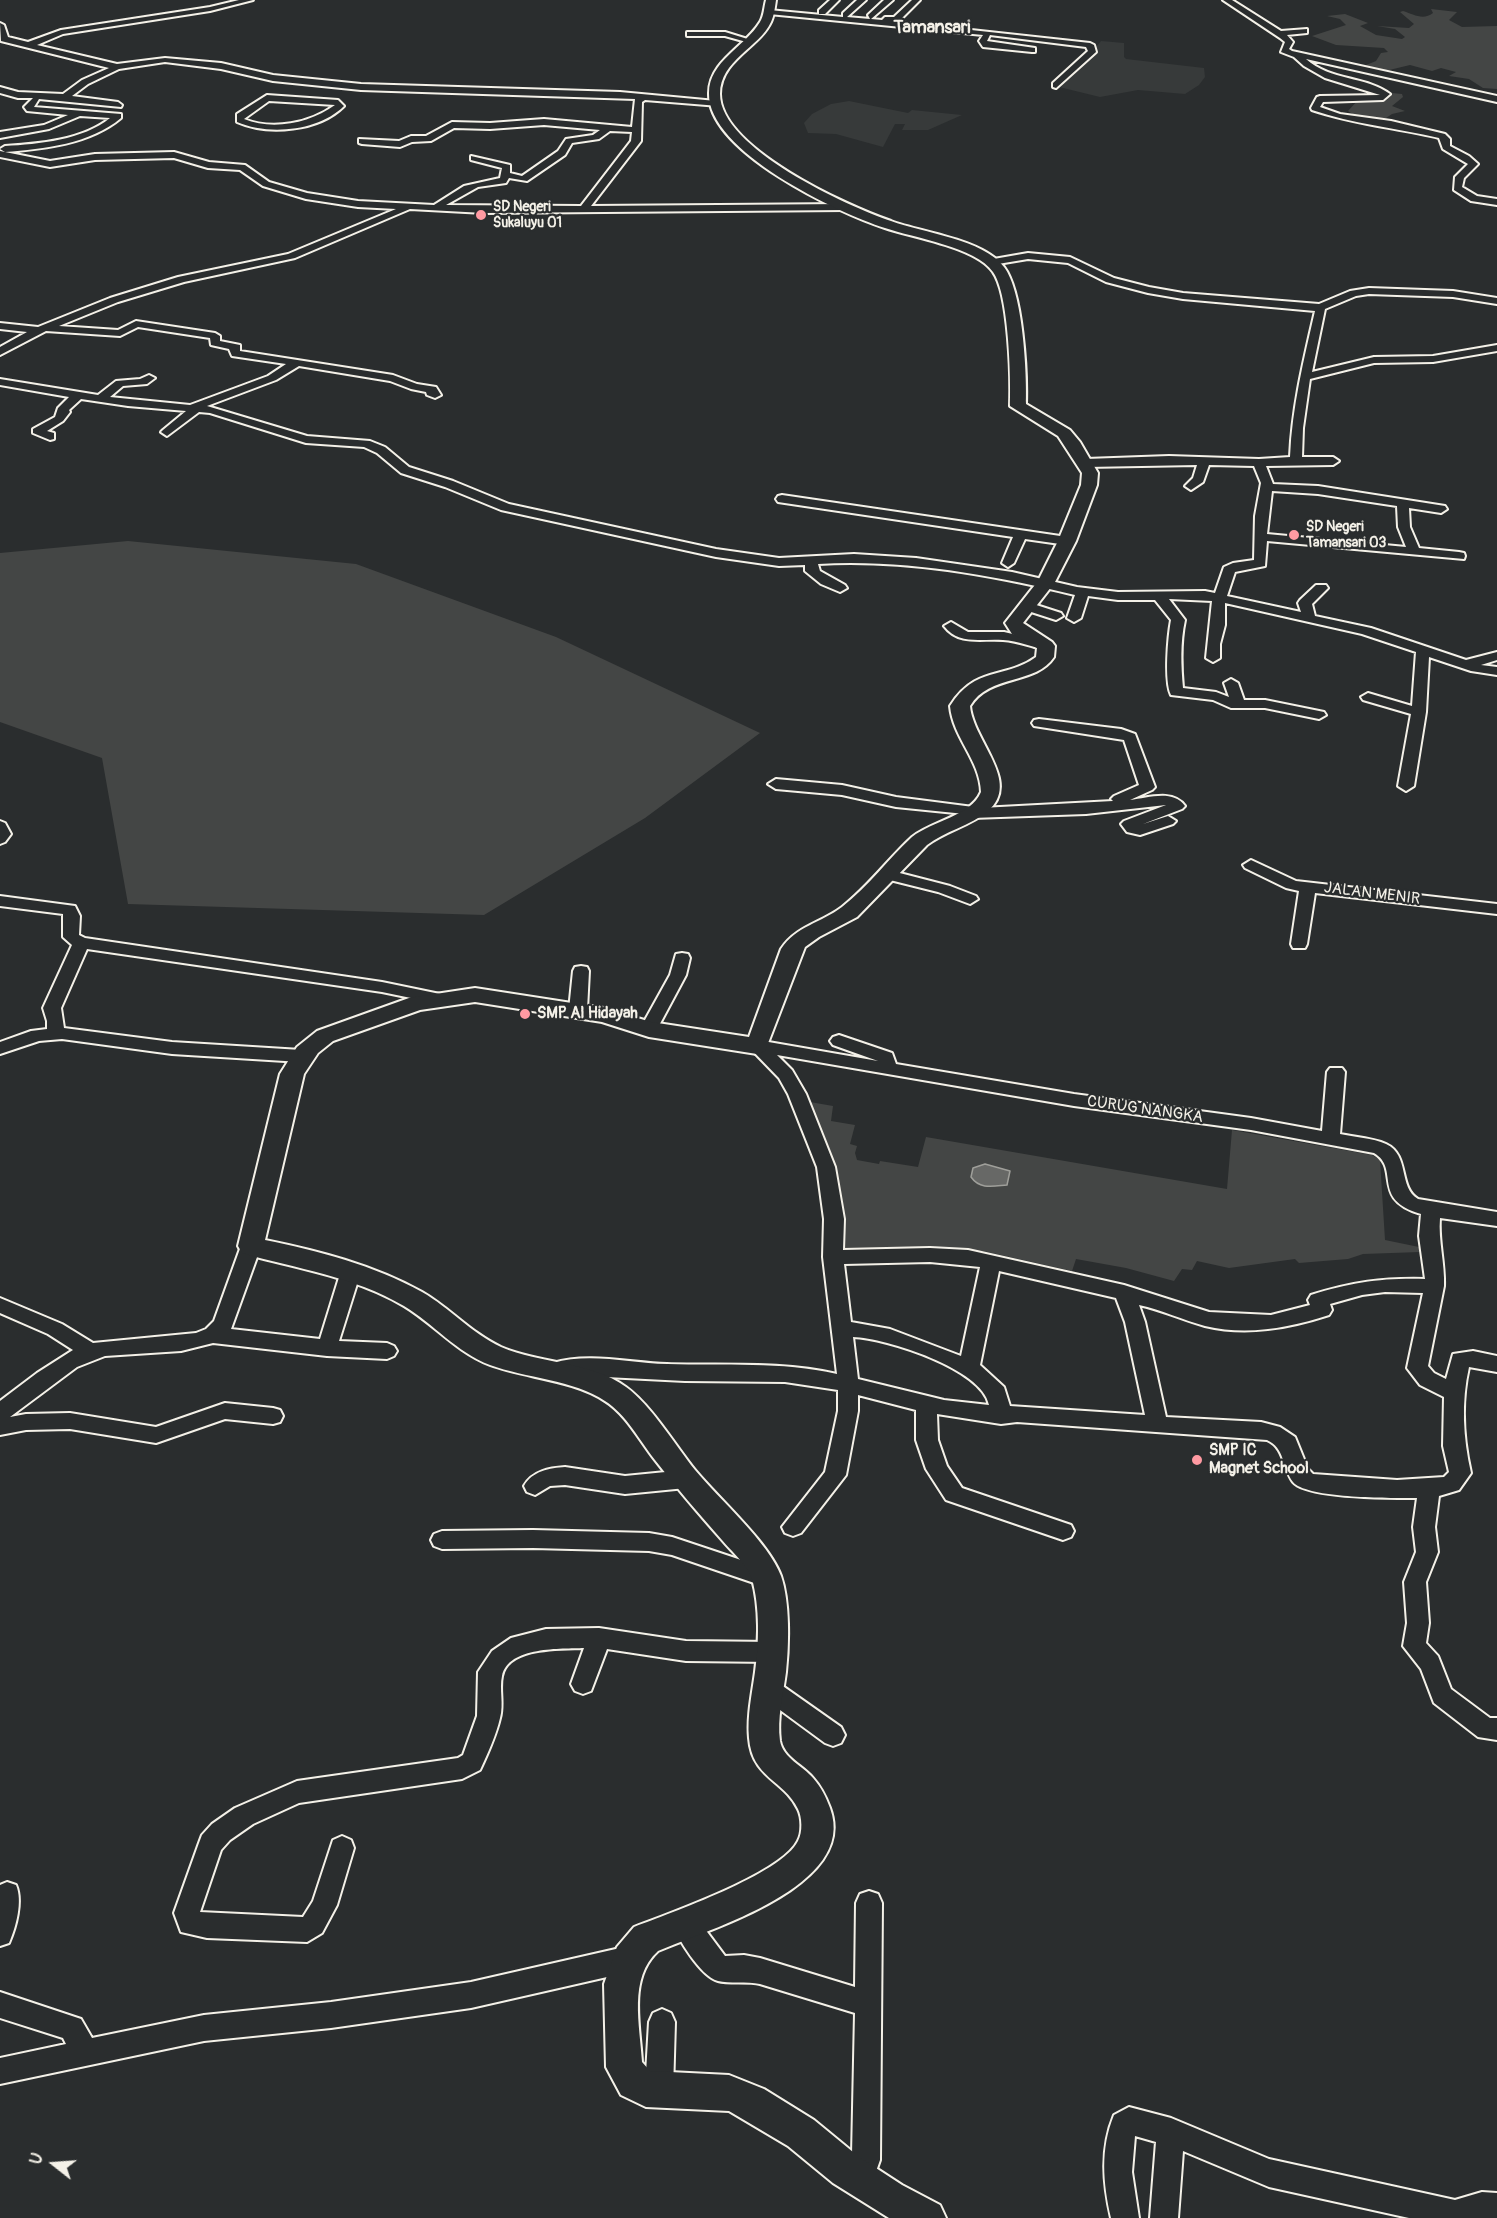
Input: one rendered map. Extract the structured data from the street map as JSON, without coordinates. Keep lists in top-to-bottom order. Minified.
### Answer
{"streets":{"street":["JALAN MENIR","CURUG NANGKA"]},"districts":["Tamansari"],"places":["SD Negeri Sukaluyu 01","SD Negeri Tamansari 03","SMP Al Hidayah","SMP IC Magnet School"],"north":"left"}
